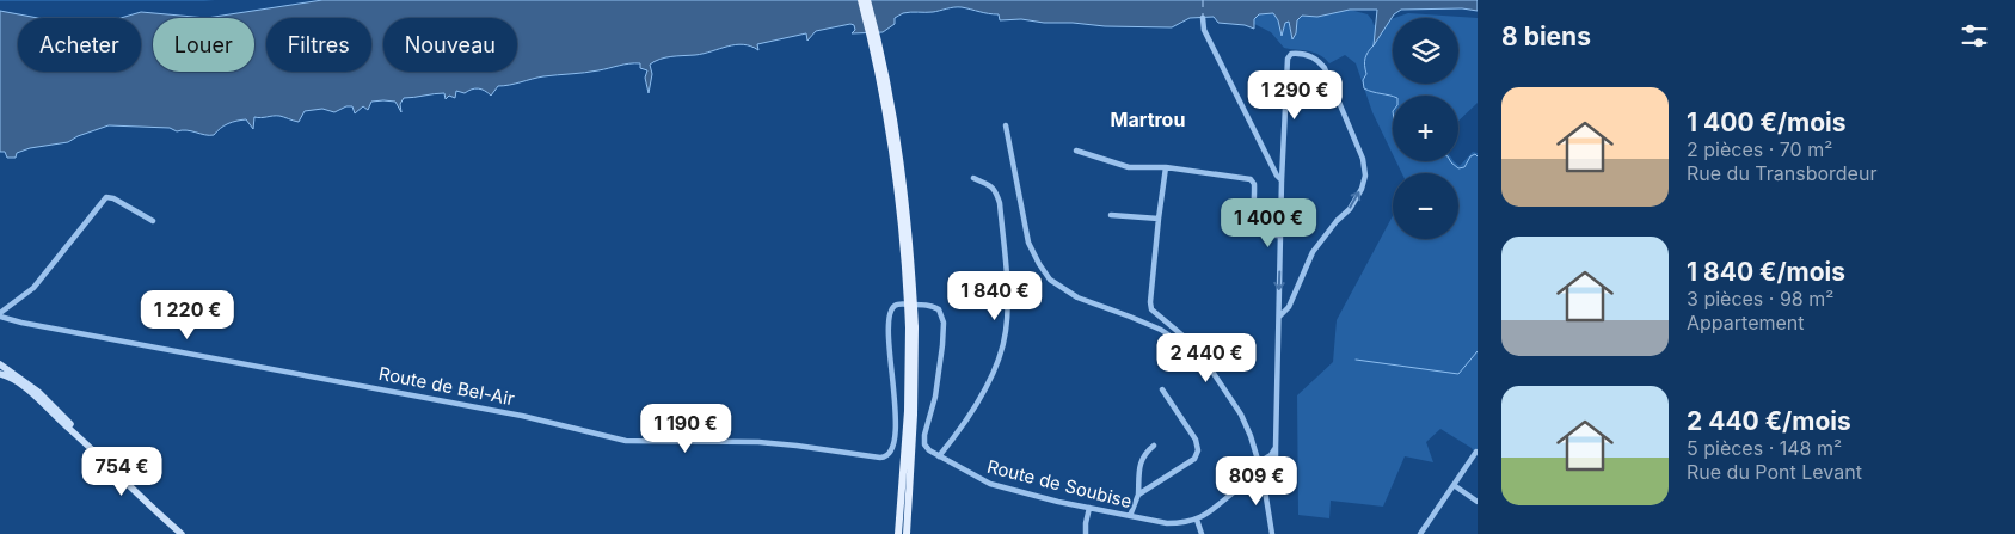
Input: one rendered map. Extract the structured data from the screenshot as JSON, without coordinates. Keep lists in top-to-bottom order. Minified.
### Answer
{"streets":{"street":["Route de Bel-Air","Route de Soubise"]},"crossings":[["Route de Bel-Air","Route de Soubise"]],"districts":["Martrou"],"page":{"heading":"8 biens","map_buttons":["+","−"],"chip":["Acheter","Louer","Filtres","Nouveau"],"price":["1 290 €","1 400 €","1 840 €","1 220 €","2 440 €","1 190 €","754 €","809 €"],"list":[{"name":"1 400 €/mois","note":"2 pièces · 70 m² · Rue du Transbordeur"},{"name":"1 840 €/mois","note":"3 pièces · 98 m² · Appartement"},{"name":"2 440 €/mois","note":"5 pièces · 148 m² · Rue du Pont Levant"}]}}
